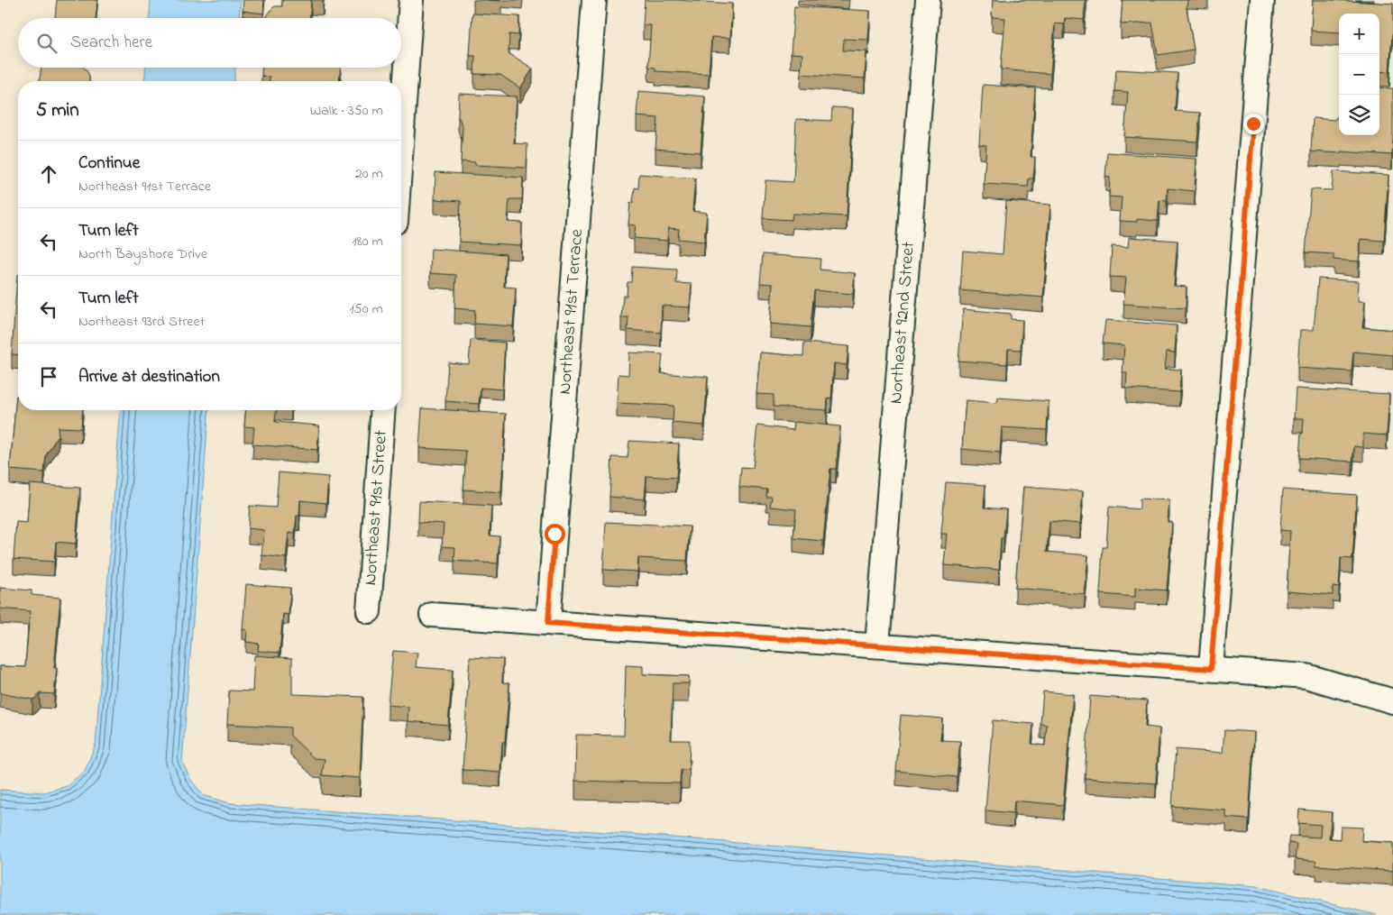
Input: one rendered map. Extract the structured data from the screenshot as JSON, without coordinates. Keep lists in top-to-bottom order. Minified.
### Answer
{"streets":{"street":["Northeast 91st Terrace","Northeast 92nd Street","Northeast 91st Street"]},"page":{"map_buttons":["+","−"],"search":"Search here","heading":["5 min","Walk · 350 m"],"list":[["Continue","Northeast 91st Terrace","20 m"],["Turn left","North Bayshore Drive","180 m"],["Turn left","Northeast 93rd Street","150 m"],"Arrive at destination"]}}
